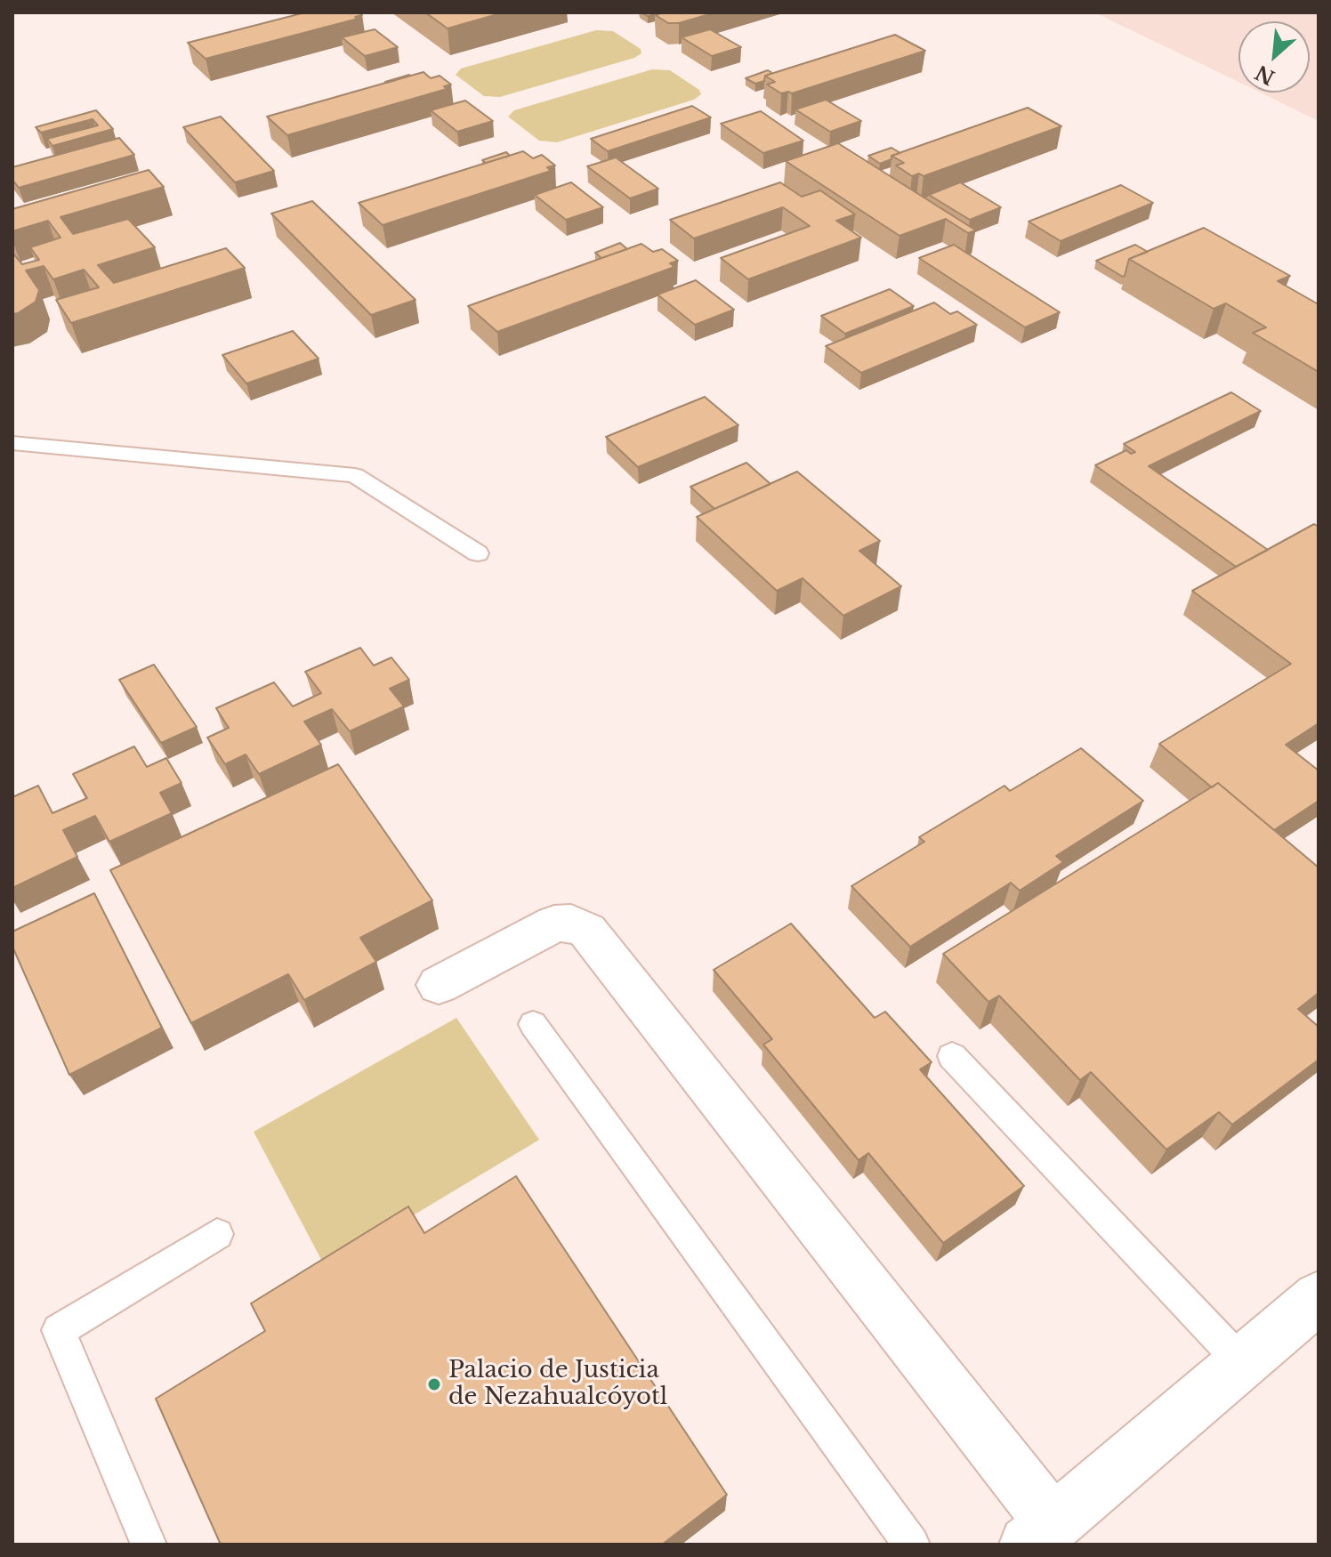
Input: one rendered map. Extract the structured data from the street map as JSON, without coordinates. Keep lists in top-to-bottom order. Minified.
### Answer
{"places":["Palacio de Justicia de Nezahualcóyotl"],"north":"bottom left"}
